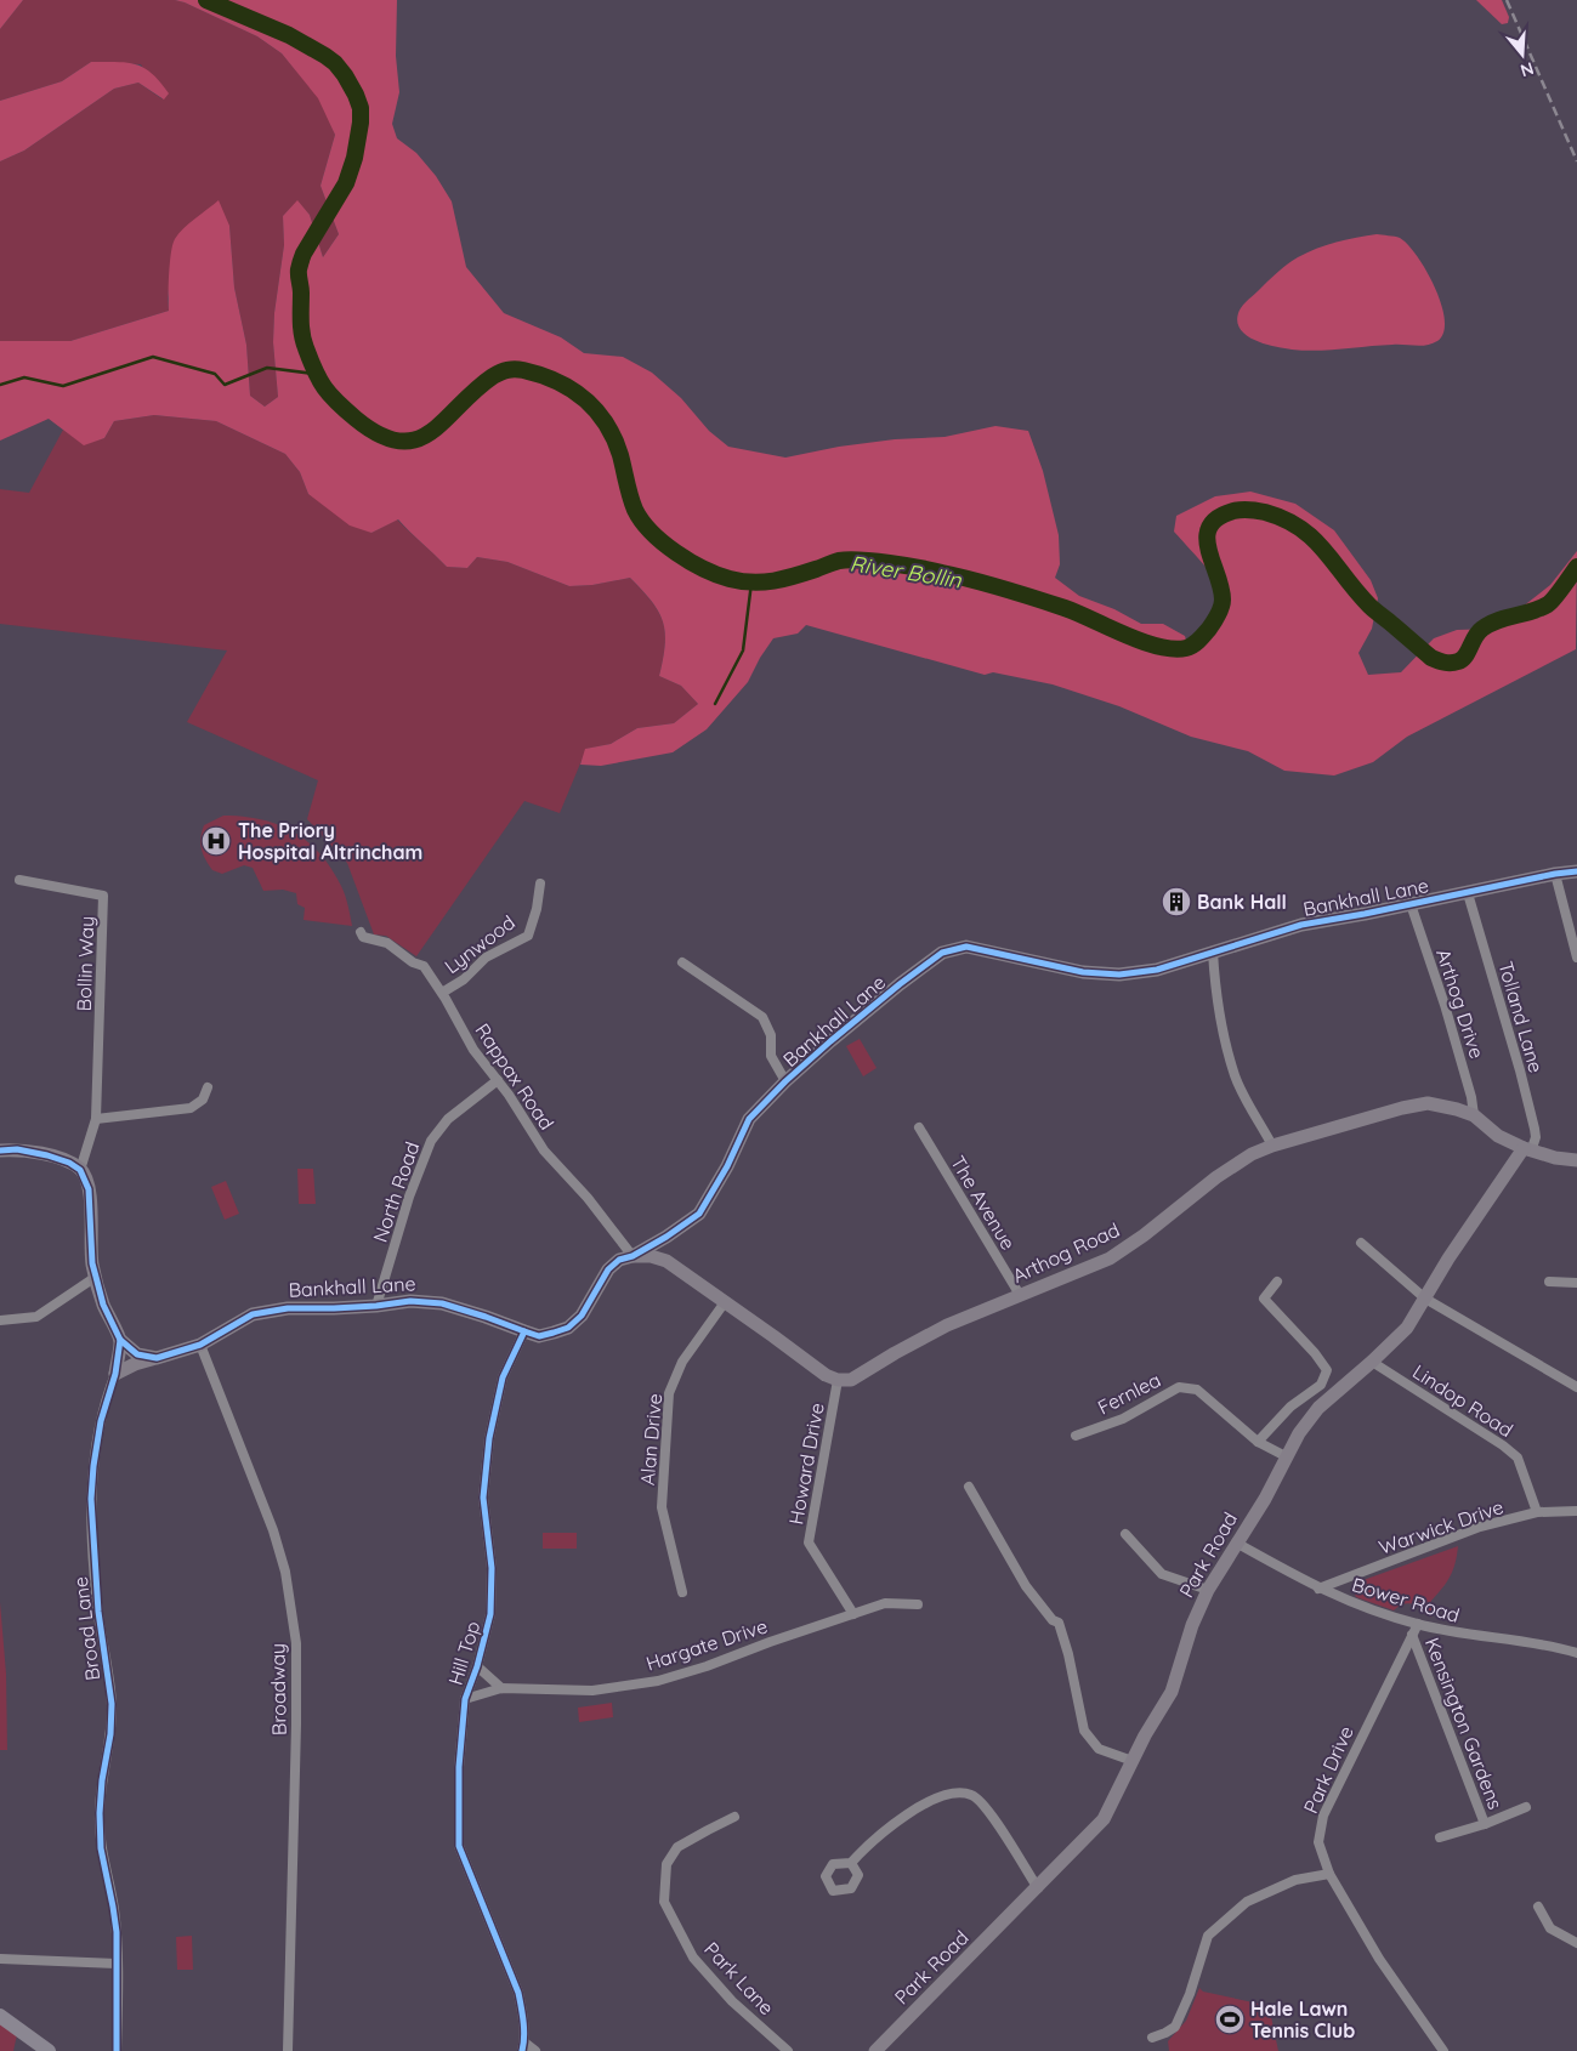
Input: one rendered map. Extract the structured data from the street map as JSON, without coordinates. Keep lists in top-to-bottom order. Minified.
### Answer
{"streets":{"street":["Bankhall Lane","Lynwood","Bollin Way","Arthog Drive","Tolland Lane","Rappax Road","North Road","The Avenue","Arthog Road","Fernlea","Lindop Road","Alan Drive","Howard Drive","Warwick Drive","Park Road","Bower Road","Broad Lane","Hargate Drive","Hill Top","Broadway","Kensington Gardens","Park Drive","Park Lane"]},"crossings":[["Bankhall Lane","Arthog Drive"],["Bankhall Lane","Tolland Lane"],["Bankhall Lane","Rappax Road"],["Bankhall Lane","North Road"],["Bankhall Lane","Broad Lane"],["Bankhall Lane","Hill Top"],["Bankhall Lane","Broadway"],["Lynwood","Rappax Road"],["Arthog Drive","Arthog Road"],["Tolland Lane","Arthog Road"],["Tolland Lane","Park Road"],["Rappax Road","North Road"],["The Avenue","Arthog Road"],["Arthog Road","Howard Drive"],["Arthog Road","Park Road"],["Fernlea","Park Road"],["Lindop Road","Warwick Drive"],["Lindop Road","Park Road"],["Howard Drive","Hargate Drive"],["Warwick Drive","Bower Road"],["Park Road","Bower Road"],["Bower Road","Park Drive"],["Hargate Drive","Hill Top"],["Kensington Gardens","Park Drive"]],"water":["River Bollin"],"places":{"hospital":["The Priory Hospital Altrincham"],"building":["Bank Hall"],"sports":["Hale Lawn Tennis Club"]},"north":"bottom"}
